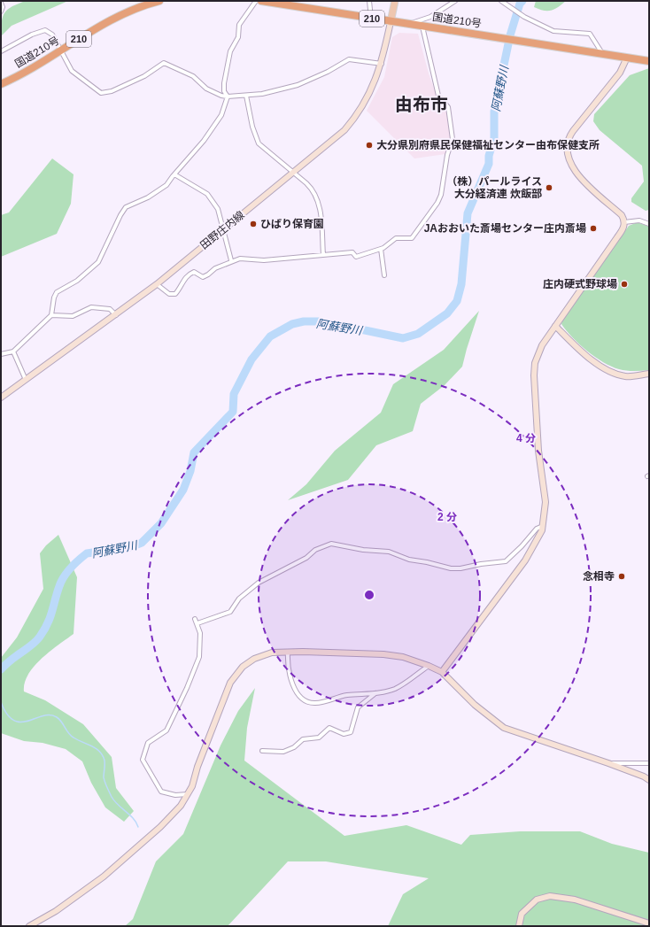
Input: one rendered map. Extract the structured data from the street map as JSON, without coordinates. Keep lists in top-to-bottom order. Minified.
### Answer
{"streets":{"highway":["210","国道210号"],"street":["田野庄内線"]},"crossings":[["国道210号","田野庄内線"]],"districts":["由布市"],"water":["阿蘇野川"],"places":["大分県別府県民保健福祉センター由布保健支所","（株）パールライス 大分経済連 炊飯部","ひばり保育園","JAおおいた斎場センター庄内斎場","庄内硬式野球場","念相寺"],"rings":["4 分","2 分"]}
